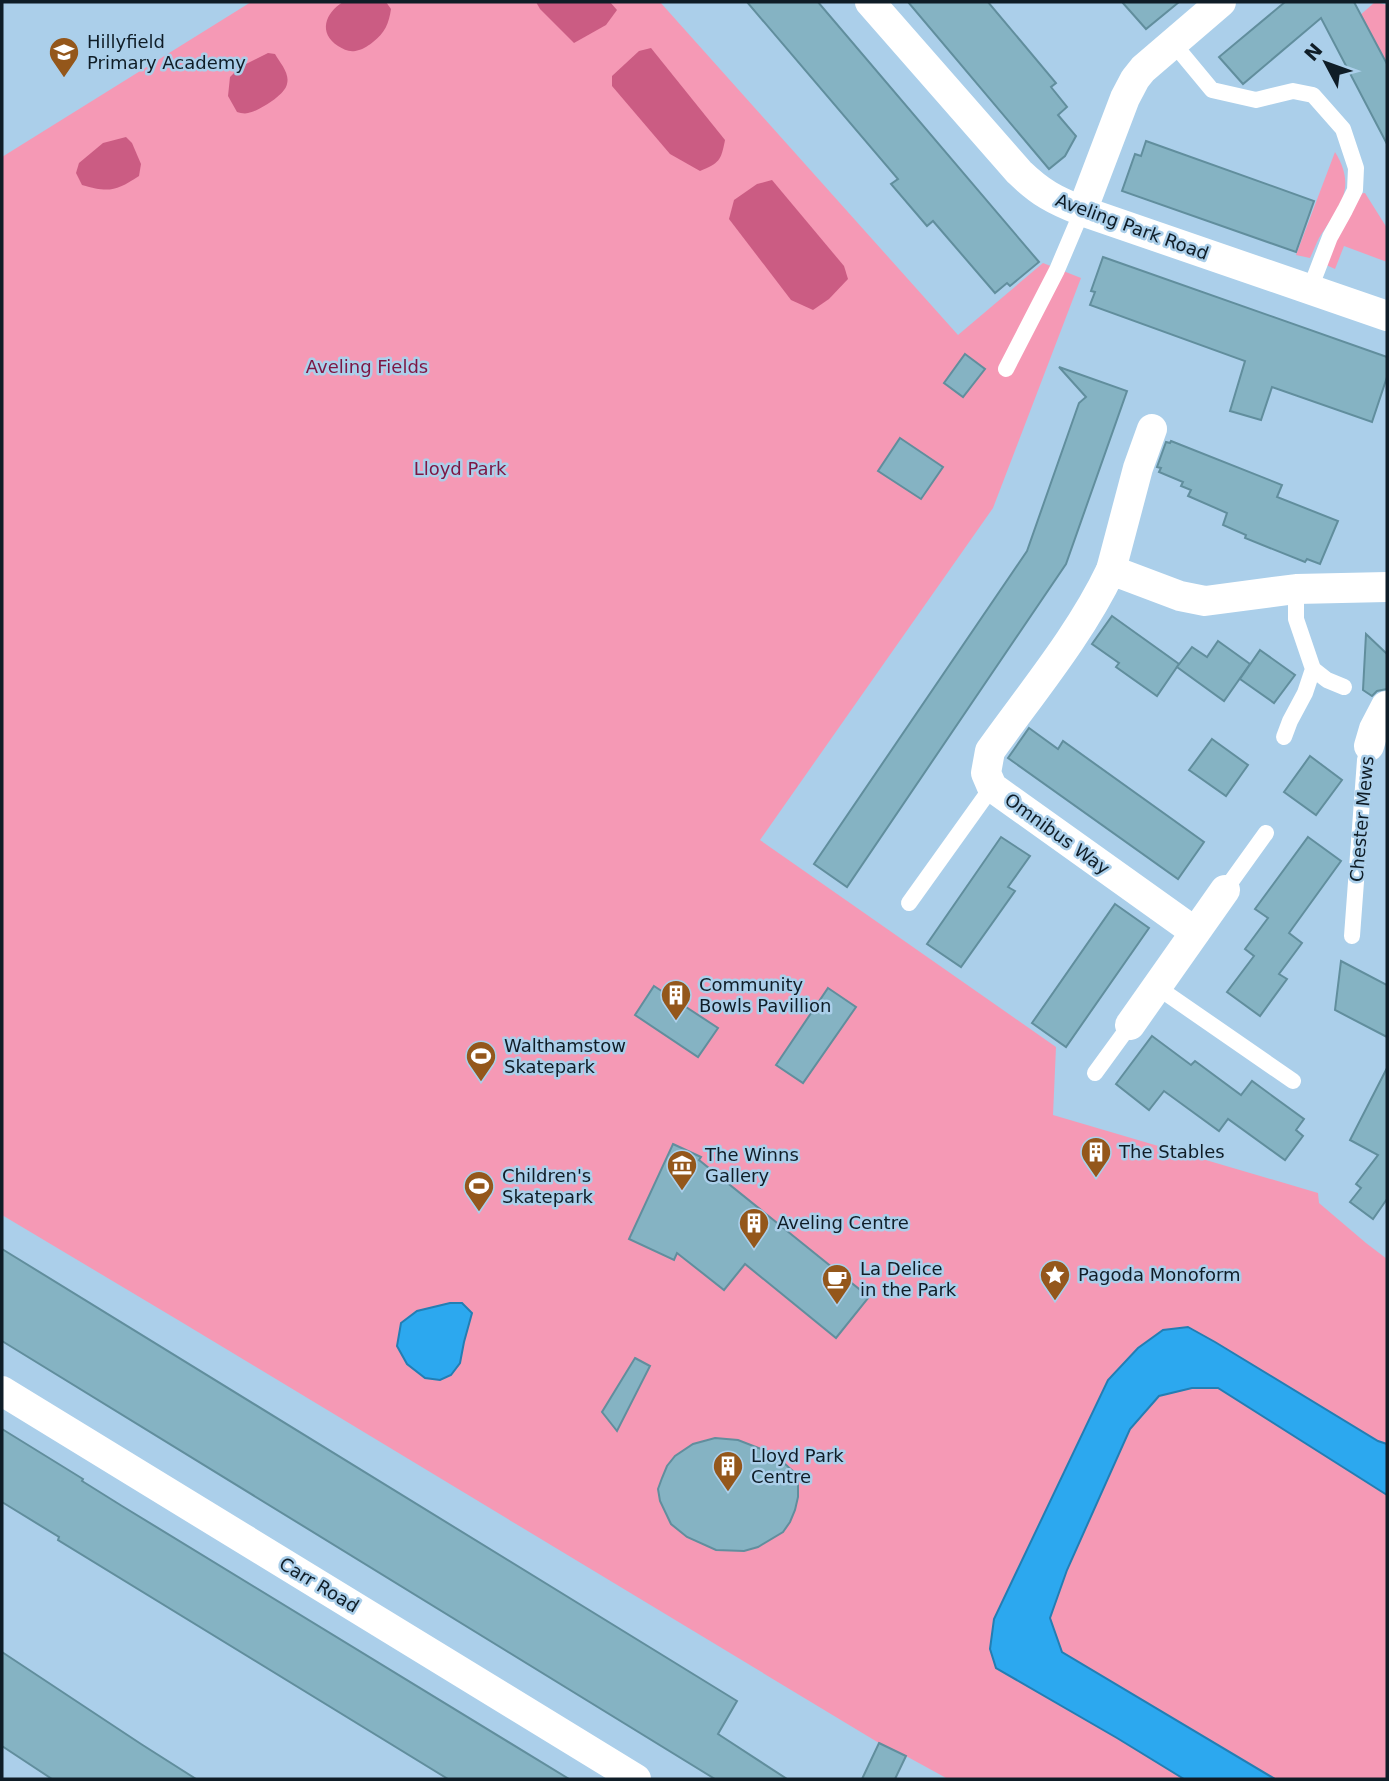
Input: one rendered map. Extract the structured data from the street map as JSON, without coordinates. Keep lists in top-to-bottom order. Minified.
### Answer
{"streets":{"street":["Aveling Park Road","Chester Mews","Omnibus Way","Carr Road"]},"parks":["Aveling Fields","Lloyd Park"],"places":{"school or university":["Hillyfield Primary Academy"],"building":["Community Bowls Pavillion","The Stables","Aveling Centre","Lloyd Park Centre"],"sports":["Walthamstow Skatepark","Children's Skatepark"],"museum":["The Winns Gallery"],"place":["Pagoda Monoform"],"cafe":["La Delice in the Park"]},"north":"top left"}
